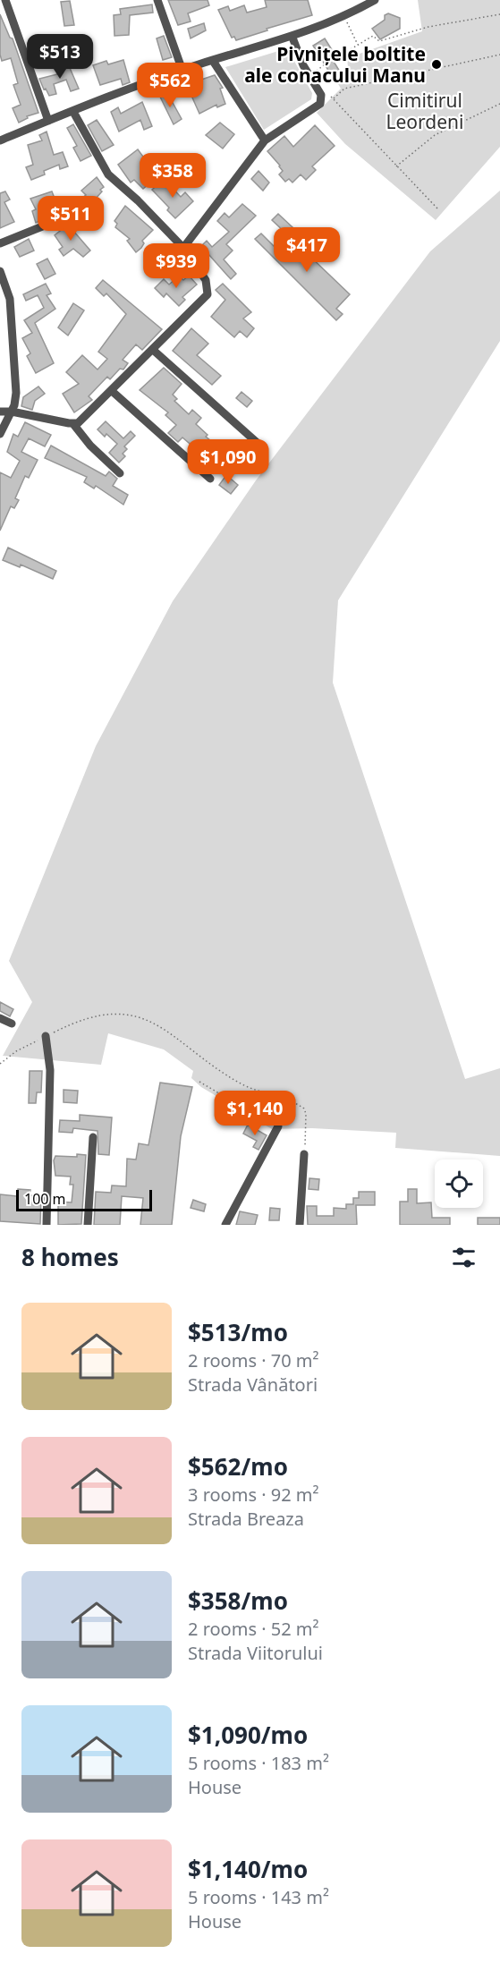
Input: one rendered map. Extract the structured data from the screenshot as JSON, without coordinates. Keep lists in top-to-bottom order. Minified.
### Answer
{"parks":["Cimitirul Leordeni"],"places":["Pivnițele boltite ale conacului Manu"],"scale_bar":"100 m","page":{"price":["$513","$562","$358","$511","$417","$939","$1,090","$1,140"],"scale":"100 m","heading":"8 homes","list":[{"name":"$513/mo","note":"2 rooms · 70 m² · Strada Vânători"},{"name":"$562/mo","note":"3 rooms · 92 m² · Strada Breaza"},{"name":"$358/mo","note":"2 rooms · 52 m² · Strada Viitorului"},{"name":"$1,090/mo","note":"5 rooms · 183 m² · House"},{"name":"$1,140/mo","note":"5 rooms · 143 m² · House"}]}}
